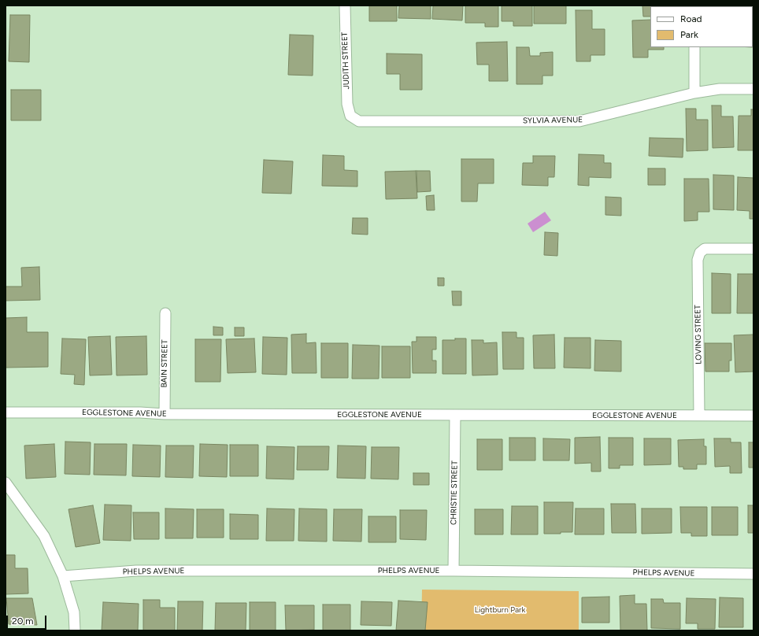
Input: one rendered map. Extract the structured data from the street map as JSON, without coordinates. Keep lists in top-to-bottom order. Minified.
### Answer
{"streets":{"street":["JUDITH STREET","SYLVIA AVENUE","LOVING STREET","BAIN STREET","EGGLESTONE AVENUE","CHRISTIE STREET","PHELPS AVENUE"]},"crossings":[["JUDITH STREET","SYLVIA AVENUE"],["LOVING STREET","EGGLESTONE AVENUE"],["BAIN STREET","EGGLESTONE AVENUE"],["EGGLESTONE AVENUE","CHRISTIE STREET"],["CHRISTIE STREET","PHELPS AVENUE"]],"parks":["Lightburn Park"],"legend":["Road","Park"],"scale_bar":"20 m"}
